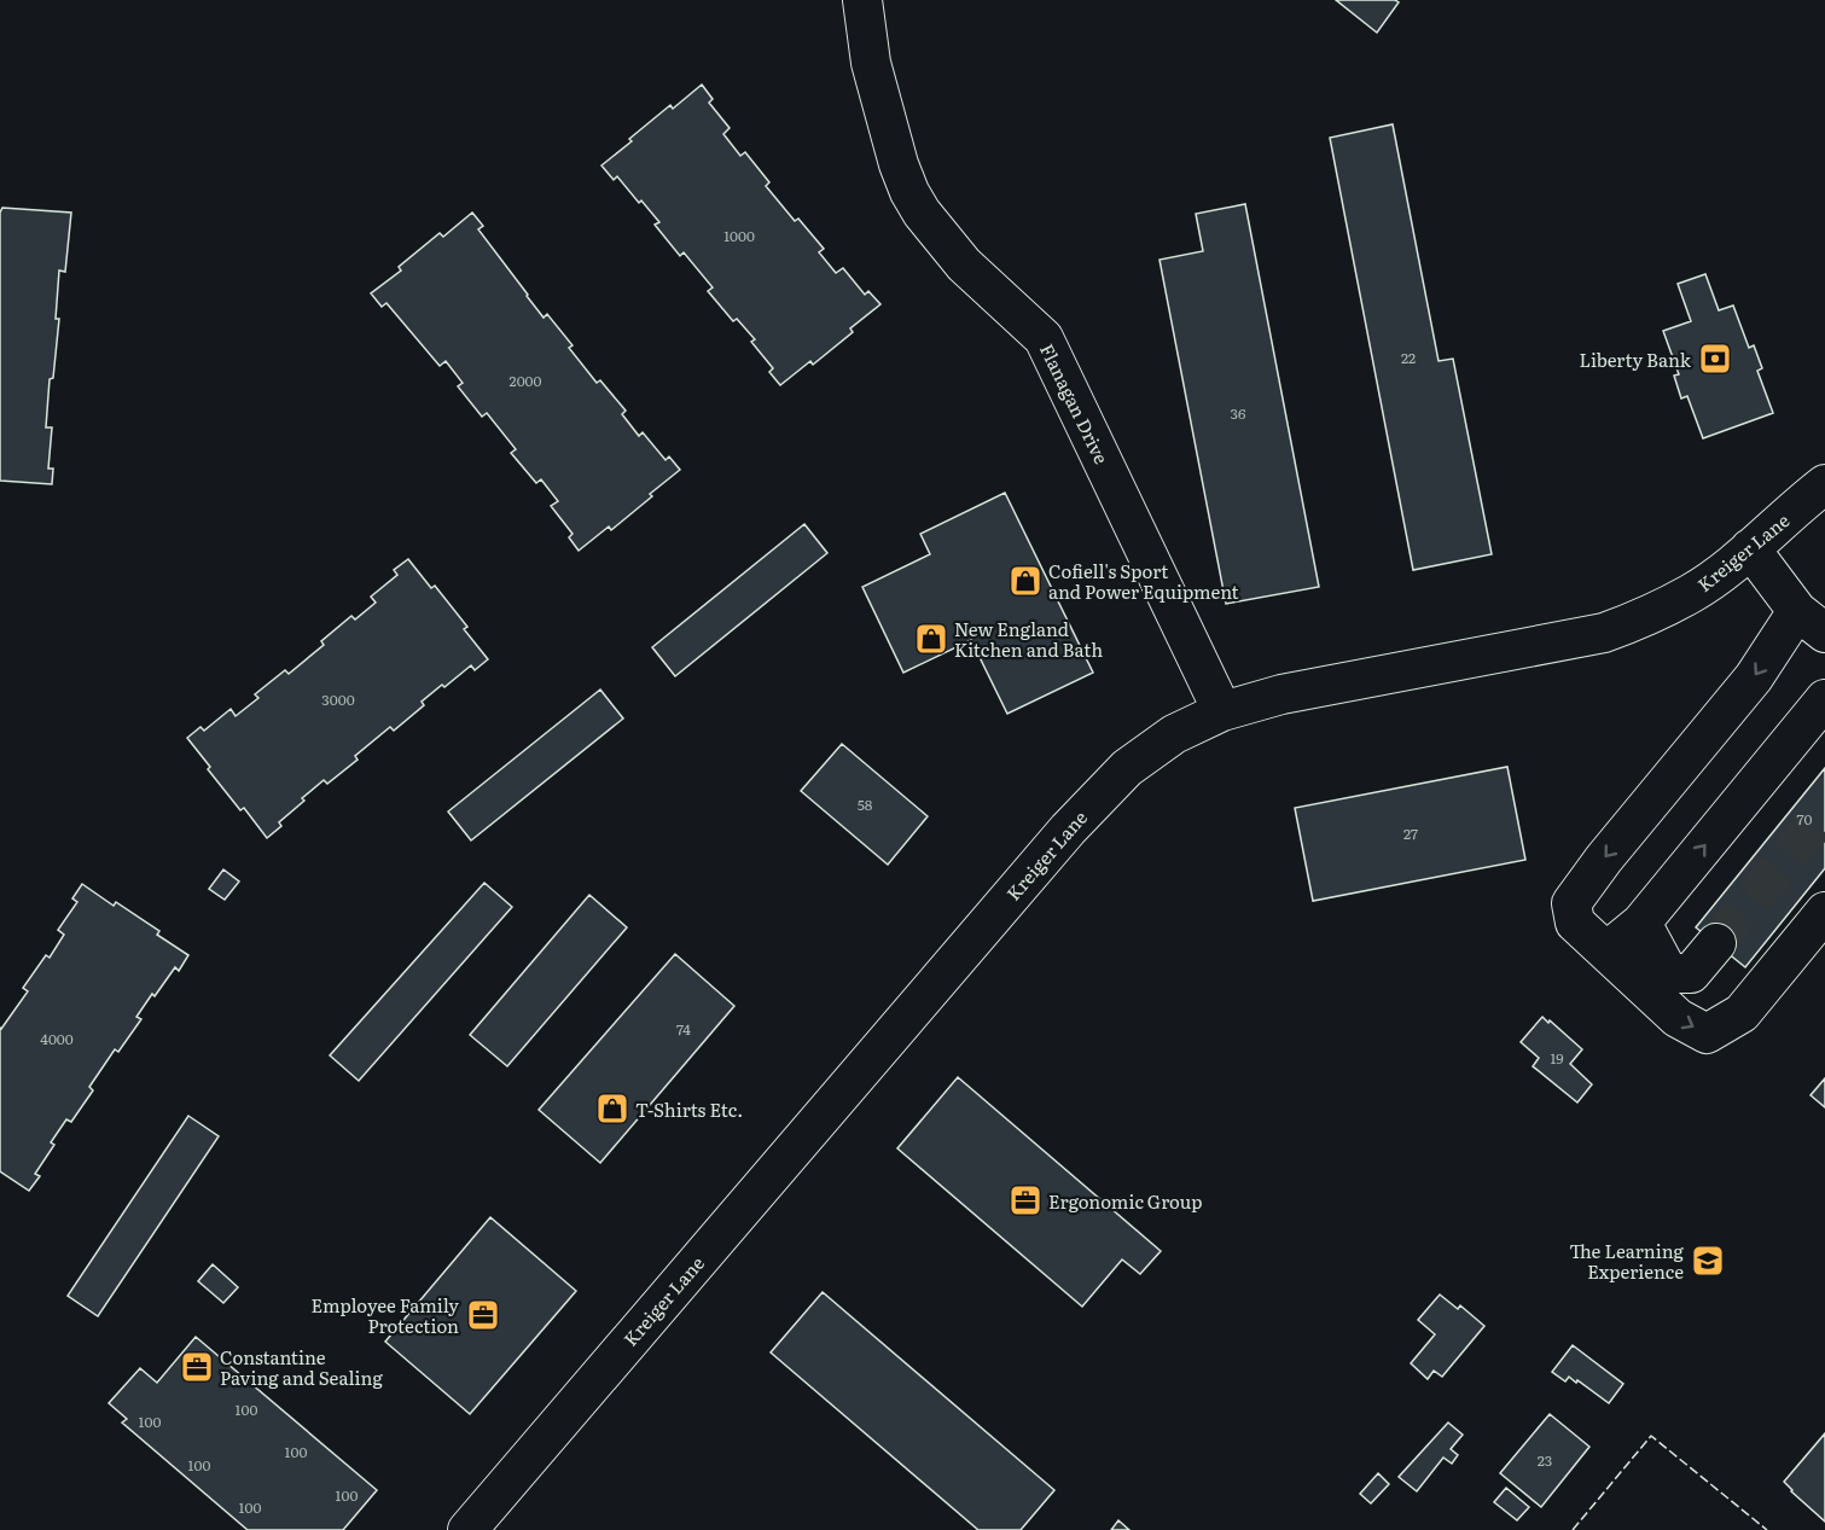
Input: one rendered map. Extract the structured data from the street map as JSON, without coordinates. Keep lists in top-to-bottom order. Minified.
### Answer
{"streets":{"street":["Flanagan Drive","Kreiger Lane"]},"crossings":[["Flanagan Drive","Kreiger Lane"]],"places":{"bank":["Liberty Bank"],"shop":["Cofiell's Sport and Power Equipment","New England Kitchen and Bath","T-Shirts Etc."],"office":["Ergonomic Group","Employee Family Protection","Constantine Paving and Sealing"],"school or university":["The Learning Experience"]},"house_numbers":["1000","22","2000","36","3000","58","70","27","74","4000","19","100","100","100","23","100","100","100"]}
